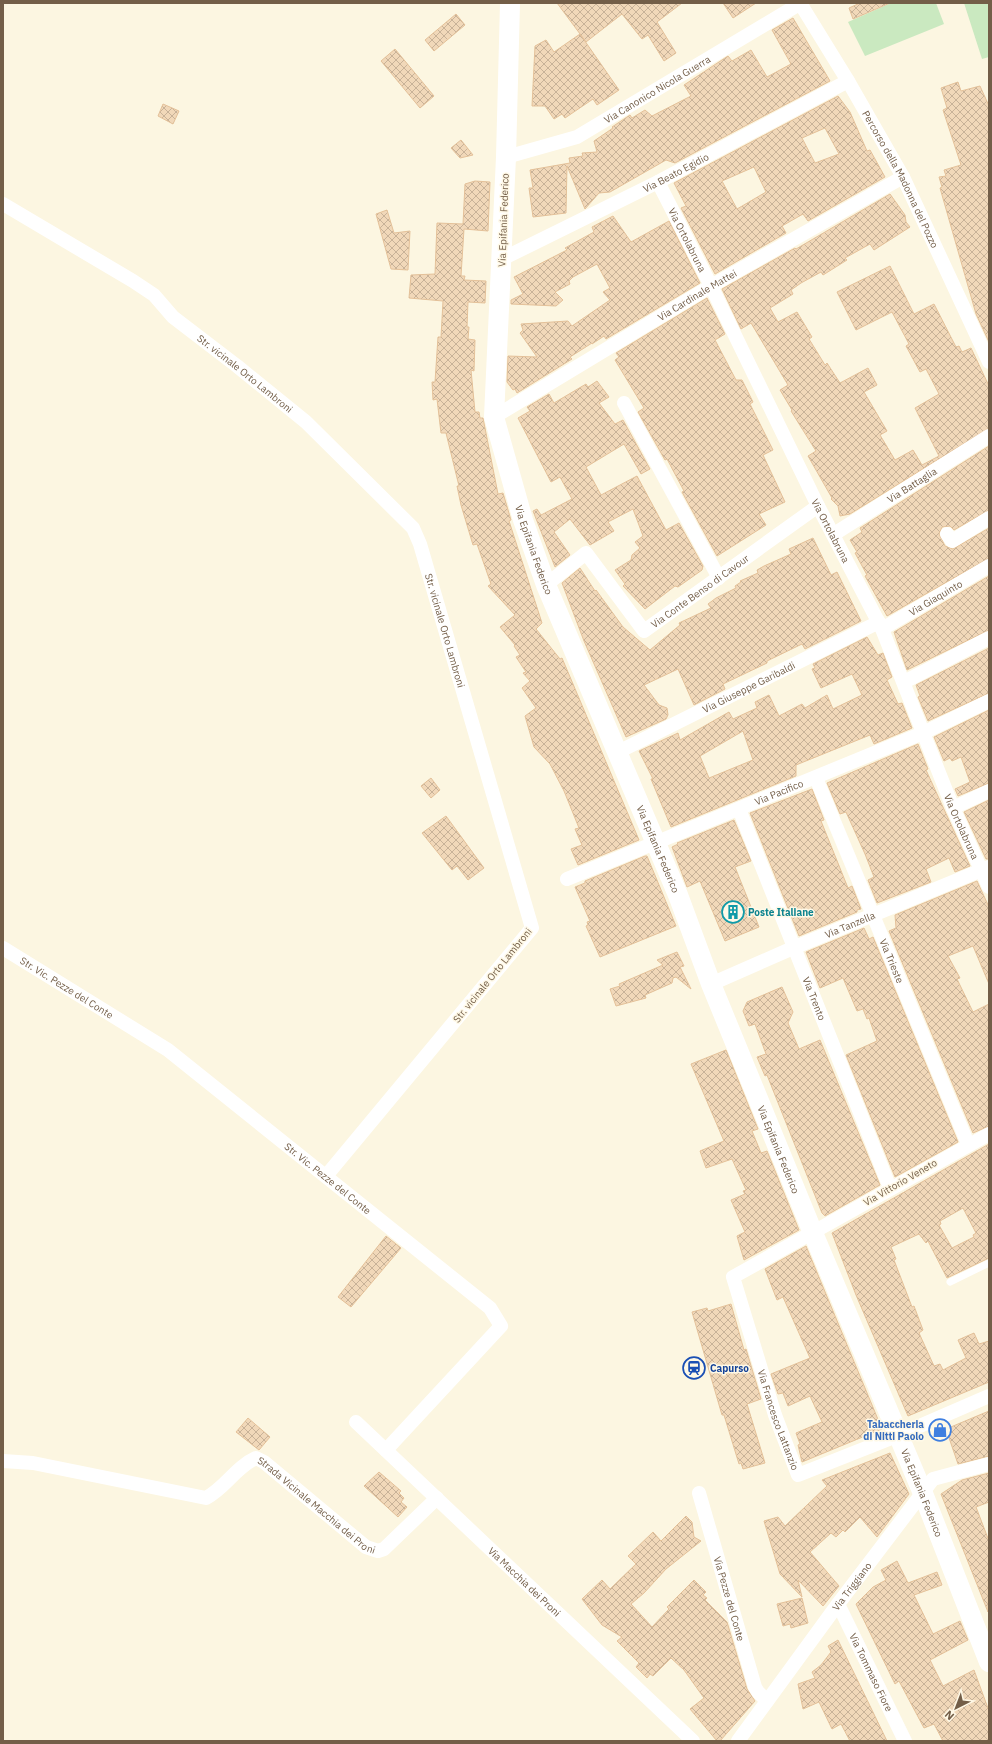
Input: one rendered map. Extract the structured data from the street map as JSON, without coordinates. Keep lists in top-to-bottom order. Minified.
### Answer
{"streets":{"main road":["Via Epifania Federico"],"street":["Via Canonico Nicola Guerra","Via Beato Egidio","Percorso della Madonna del Pozzo","Via Ortolabruna","Via Cardinale Mattei","Str. vicinale Orto Lambroni","Via Battaglia","Via Conte Benso di Cavour","Via Giaquinto","Via Giuseppe Garibaldi","Via Pacifico","Via Tanzella","Via Trieste","Str. Vic. Pezze del Conte","Via Trento","Via Vittorio Veneto","Via Francesco Lattanzio","Strada Vicinale Macchia dei Proni","Via Macchia dei Proni","Via Triggiano","Via Pezze del Conte","Via Tommaso Fiore"]},"crossings":[["Via Canonico Nicola Guerra","Percorso della Madonna del Pozzo"],["Via Canonico Nicola Guerra","Via Epifania Federico"],["Via Beato Egidio","Percorso della Madonna del Pozzo"],["Via Beato Egidio","Via Epifania Federico"],["Via Beato Egidio","Via Ortolabruna"],["Percorso della Madonna del Pozzo","Via Cardinale Mattei"],["Via Epifania Federico","Via Cardinale Mattei"],["Via Epifania Federico","Via Conte Benso di Cavour"],["Via Epifania Federico","Via Giuseppe Garibaldi"],["Via Epifania Federico","Via Pacifico"],["Via Epifania Federico","Via Tanzella"],["Via Epifania Federico","Via Vittorio Veneto"],["Via Epifania Federico","Via Francesco Lattanzio"],["Via Epifania Federico","Via Triggiano"],["Via Ortolabruna","Via Cardinale Mattei"],["Via Ortolabruna","Via Battaglia"],["Via Ortolabruna","Via Conte Benso di Cavour"],["Via Ortolabruna","Via Giaquinto"],["Via Ortolabruna","Via Giuseppe Garibaldi"],["Via Ortolabruna","Via Pacifico"],["Via Ortolabruna","Via Tanzella"],["Str. vicinale Orto Lambroni","Str. Vic. Pezze del Conte"],["Via Giaquinto","Via Giuseppe Garibaldi"],["Via Pacifico","Via Trieste"],["Via Pacifico","Via Trento"],["Via Tanzella","Via Trieste"],["Via Tanzella","Via Trento"],["Via Trieste","Via Vittorio Veneto"],["Str. Vic. Pezze del Conte","Via Macchia dei Proni"],["Via Trento","Via Vittorio Veneto"],["Via Vittorio Veneto","Via Francesco Lattanzio"],["Strada Vicinale Macchia dei Proni","Via Macchia dei Proni"],["Via Triggiano","Via Pezze del Conte"],["Via Triggiano","Via Tommaso Fiore"]],"places":{"building":["Poste Italiane"],"station":["Capurso"],"shop":["Tabaccheria di Nitti Paolo"]},"north":"bottom left"}
